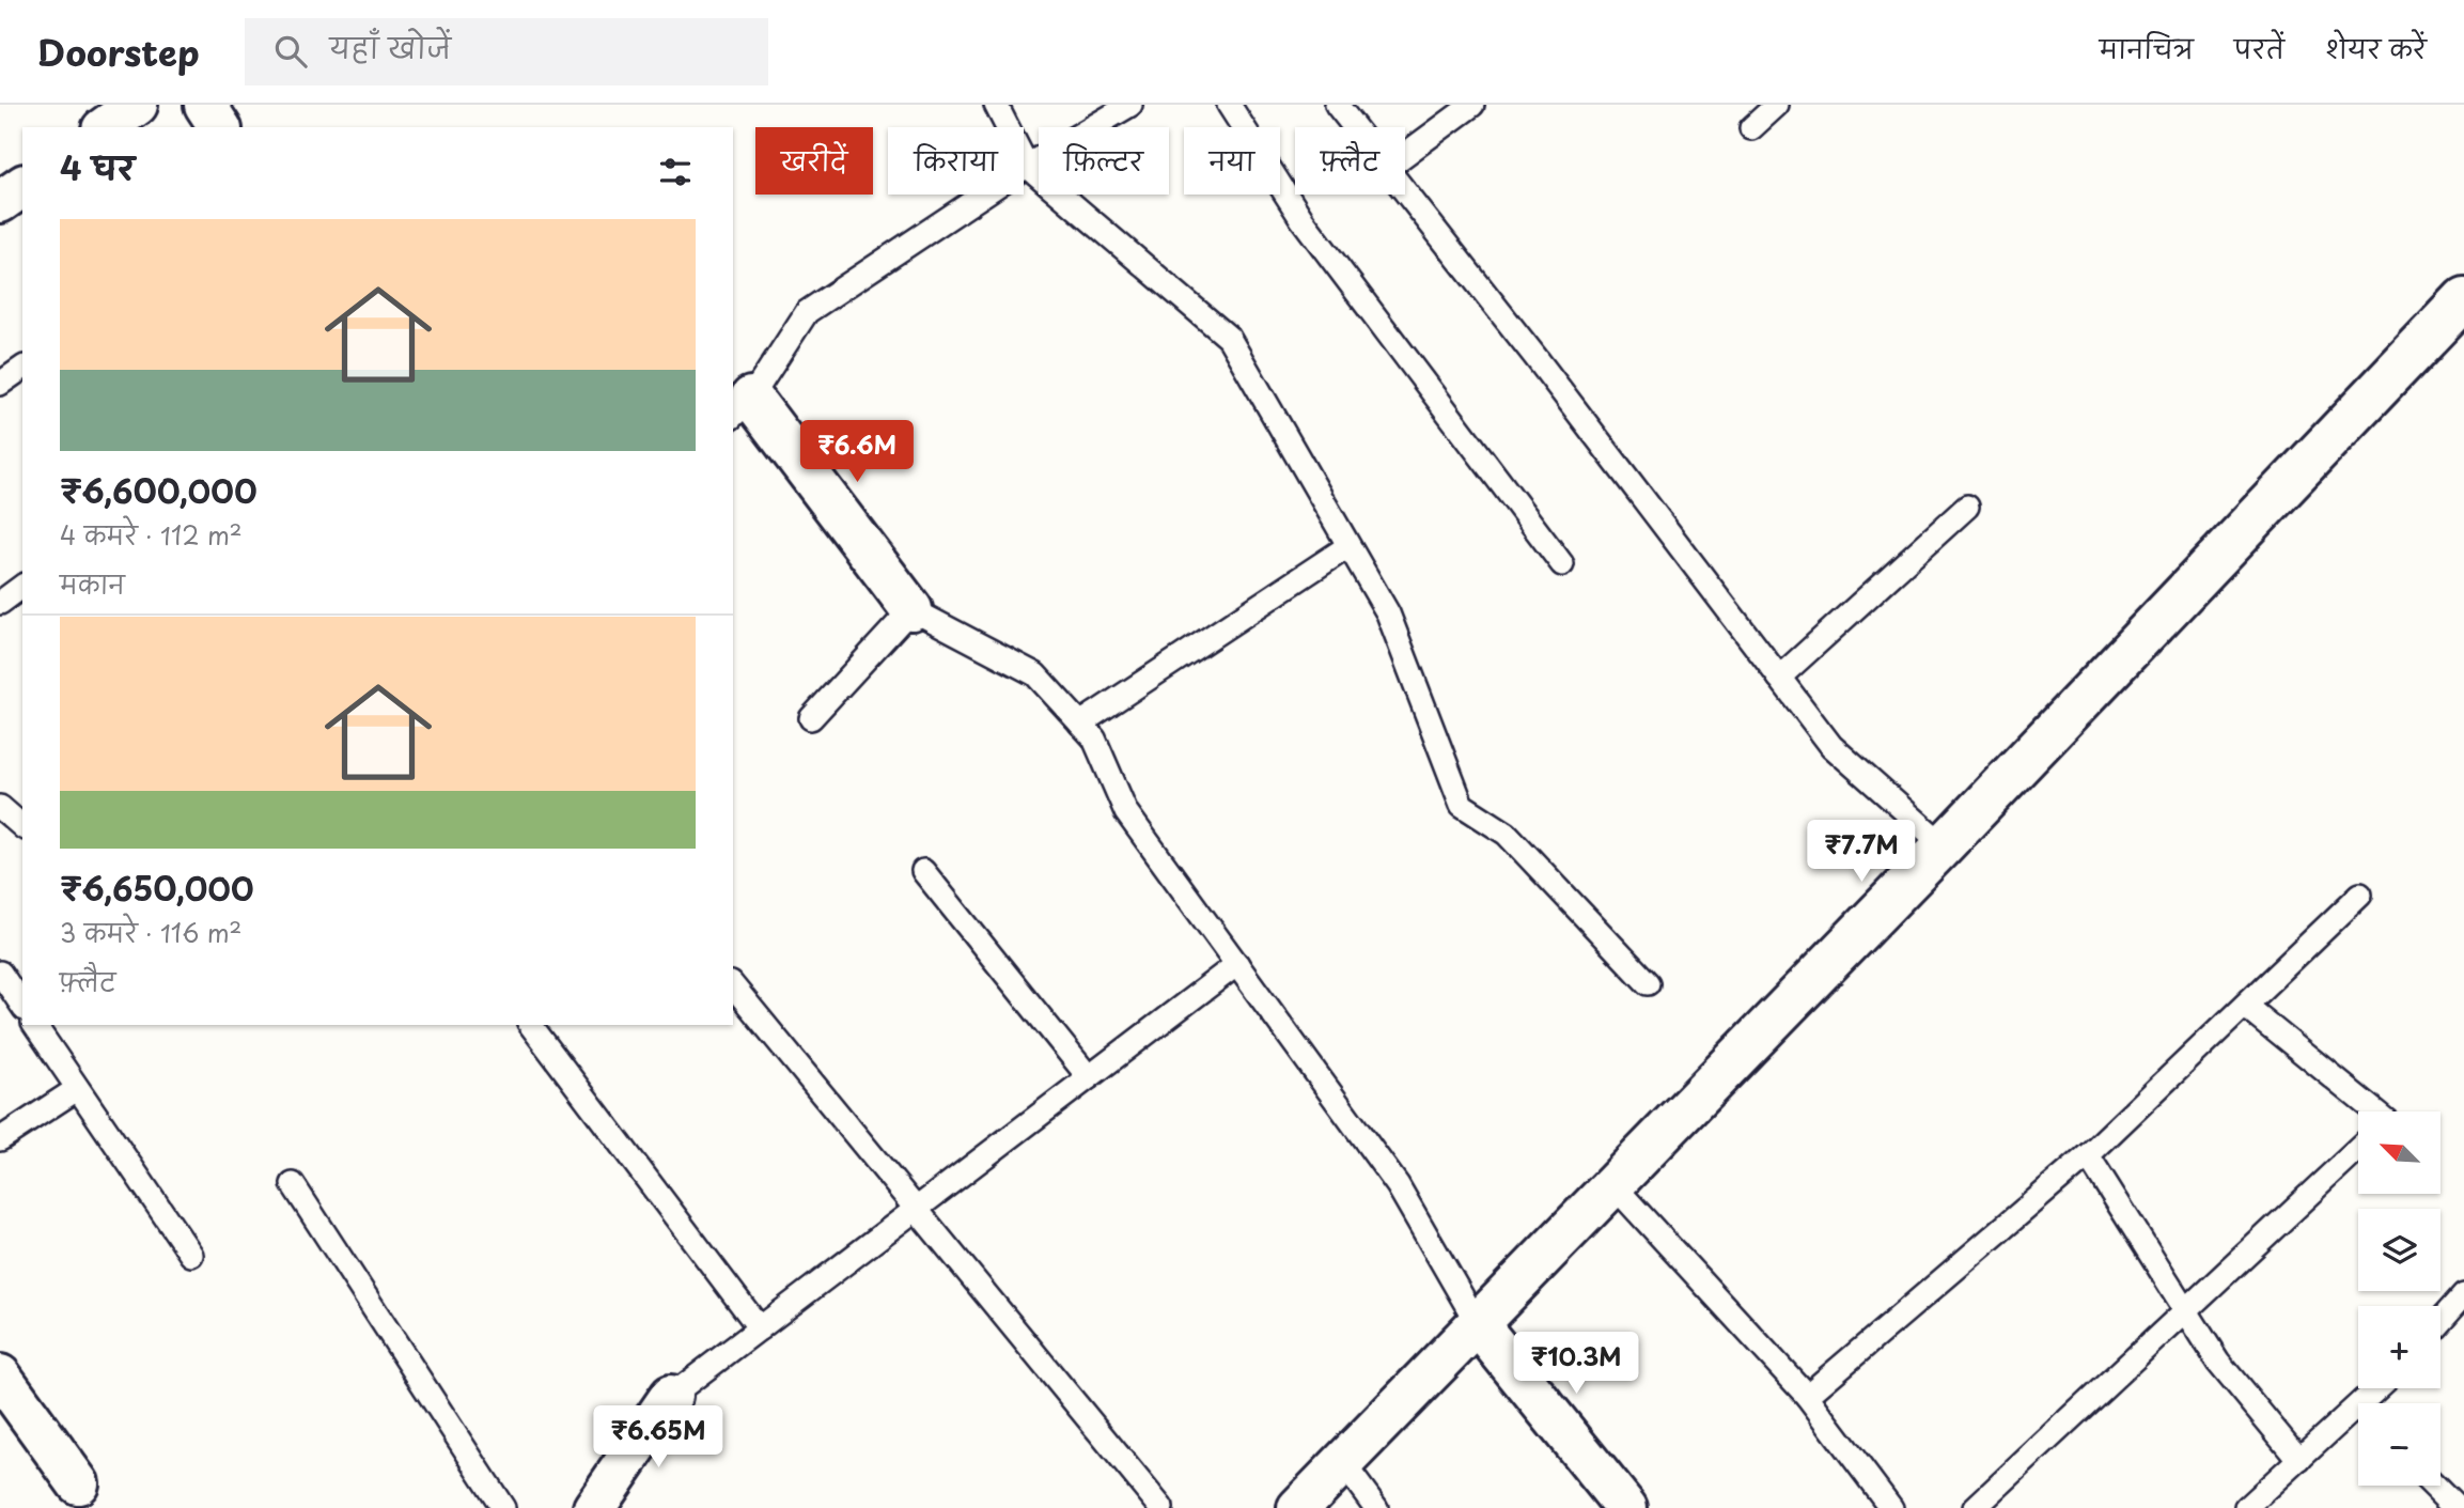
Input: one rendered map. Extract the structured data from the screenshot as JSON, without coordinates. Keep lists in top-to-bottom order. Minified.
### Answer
{"north":"top left","page":{"header":"Doorstep","search":"यहाँ खोजें","nav":["मानचित्र","परतें","शेयर करें"],"chip":["खरीदें","किराया","फ़िल्टर","नया","फ़्लैट"],"heading":"4 घर","list":[{"name":"₹6,600,000","note":"4 कमरे · 112 m² · मकान"},{"name":"₹6,650,000","note":"3 कमरे · 116 m² · फ़्लैट"}],"price":["₹6.6M","₹7.7M","₹10.3M","₹6.65M"],"map_buttons":["+","−"]}}
